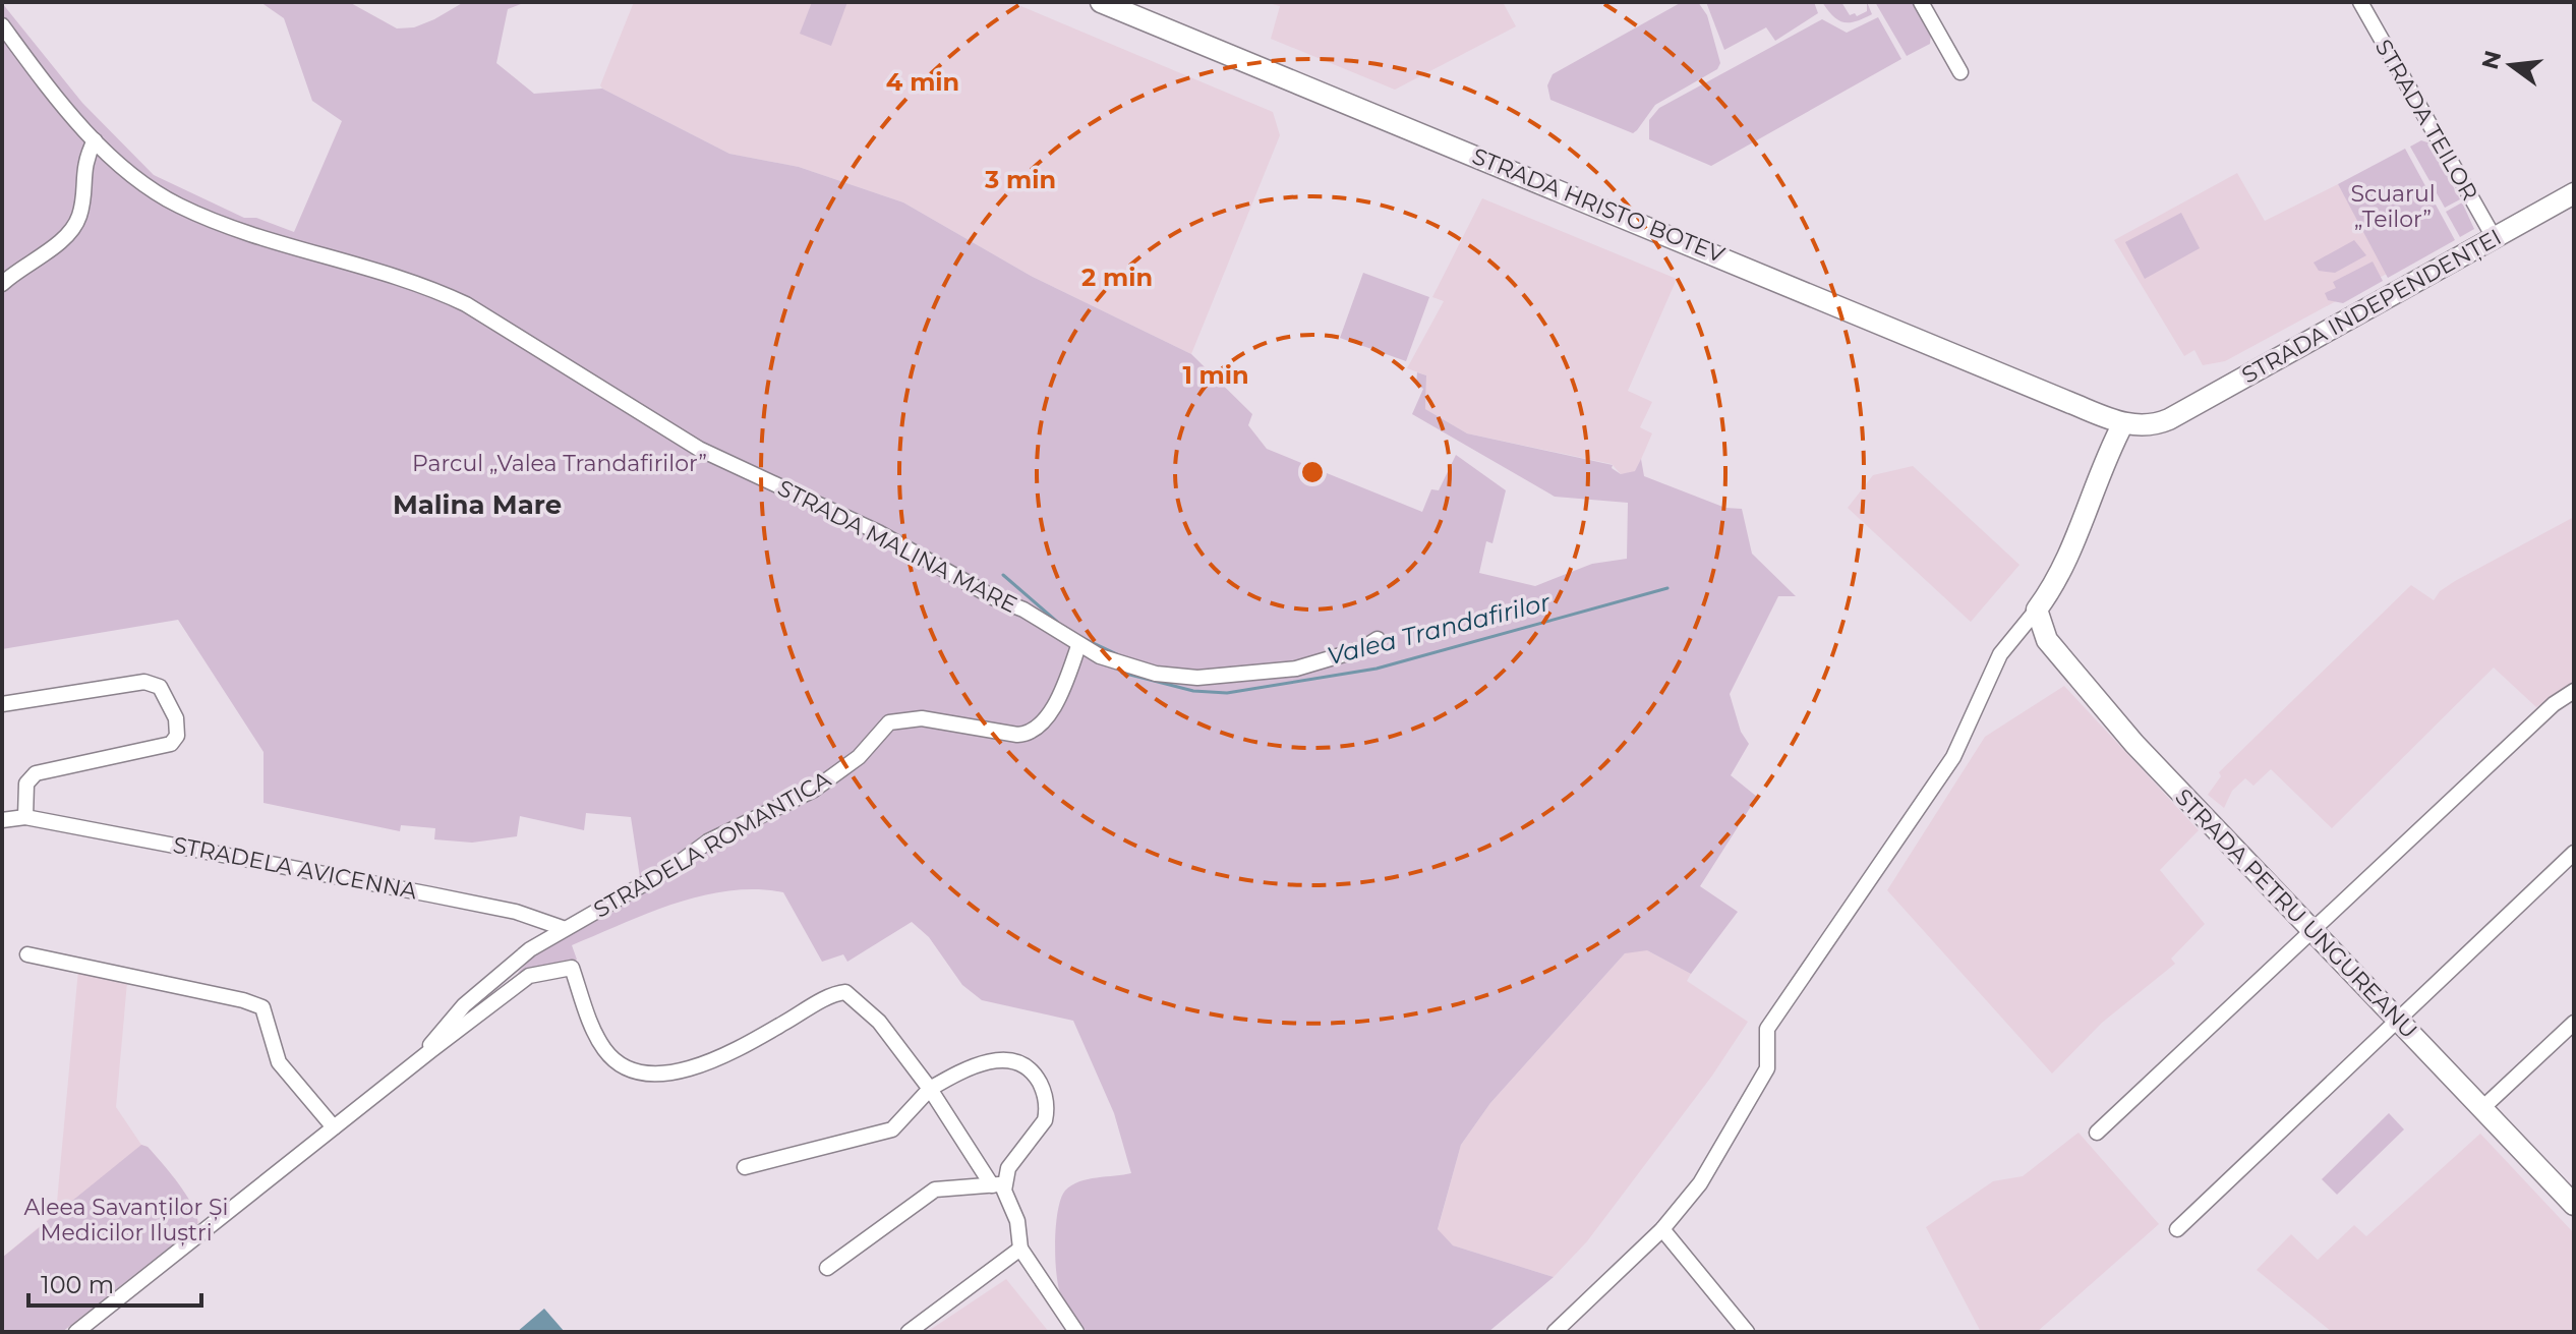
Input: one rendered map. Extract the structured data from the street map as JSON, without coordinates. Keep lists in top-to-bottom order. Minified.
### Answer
{"streets":{"main road":["STRADA HRISTO BOTEV","STRADA INDEPENDENȚEI","STRADA PETRU UNGUREANU"],"street":["STRADA TEILOR","STRADA MALINA MARE","STRADELA ROMANTICA","STRADELA AVICENNA"]},"crossings":[["STRADA TEILOR","STRADA INDEPENDENȚEI"],["STRADA HRISTO BOTEV","STRADA INDEPENDENȚEI"],["STRADA MALINA MARE","STRADELA ROMANTICA"],["STRADELA ROMANTICA","STRADELA AVICENNA"]],"districts":["Malina Mare"],"water":["Valea Trandafirilor"],"parks":["Scuarul „Teilor”","Parcul „Valea Trandafirilor”","Aleea Savanților Și Medicilor Iluștri"],"scale_bar":"100 m","north":"left","rings":["4 min","3 min","2 min","1 min"]}
